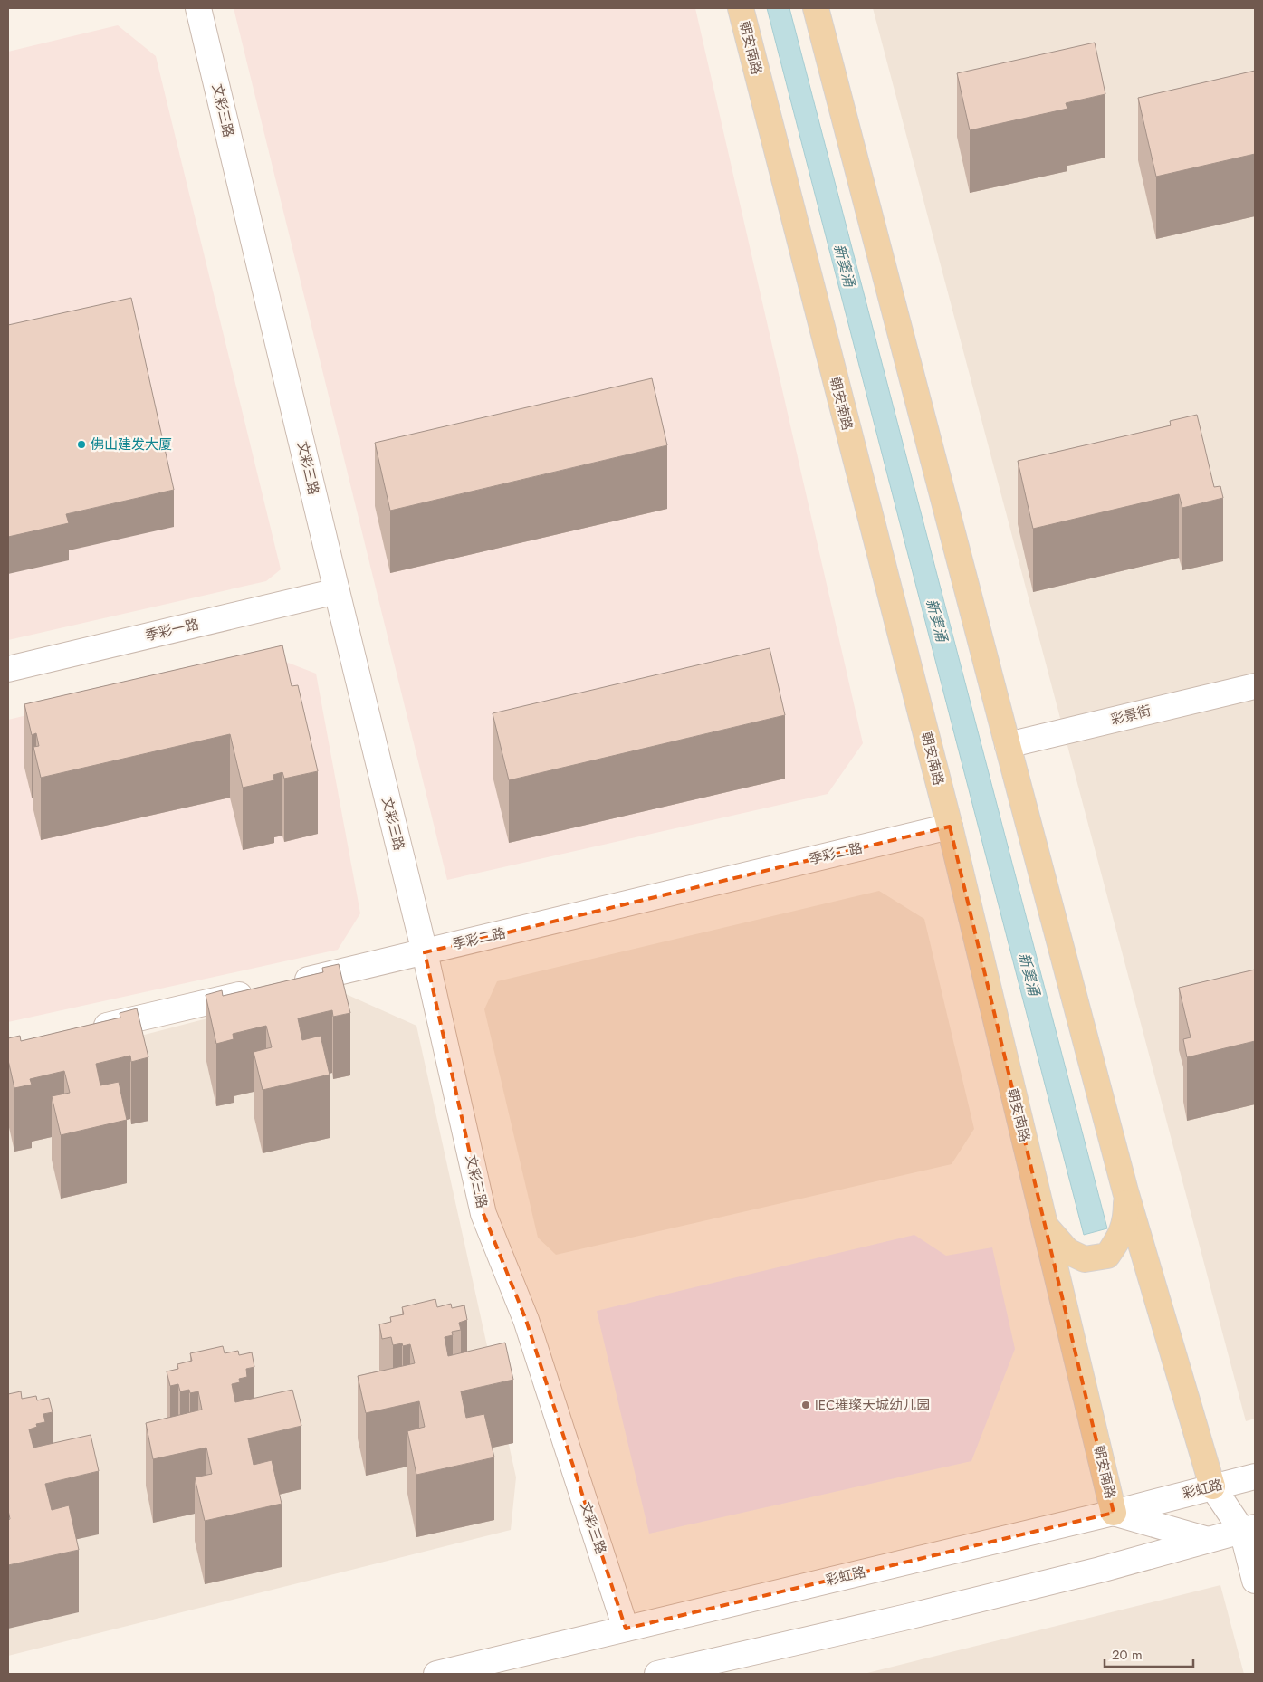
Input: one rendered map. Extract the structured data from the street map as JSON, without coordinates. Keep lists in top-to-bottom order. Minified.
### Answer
{"streets":{"main road":["朝安南路"],"street":["文彩三路","季彩一路","彩景街","季彩二路","彩虹路"]},"crossings":[["朝安南路","季彩二路"],["朝安南路","彩虹路"],["文彩三路","季彩一路"],["文彩三路","季彩二路"],["文彩三路","彩虹路"]],"water":["新窦涌"],"places":["佛山建发大厦","IEC璀璨天城幼儿园"],"scale_bar":"20 m"}
